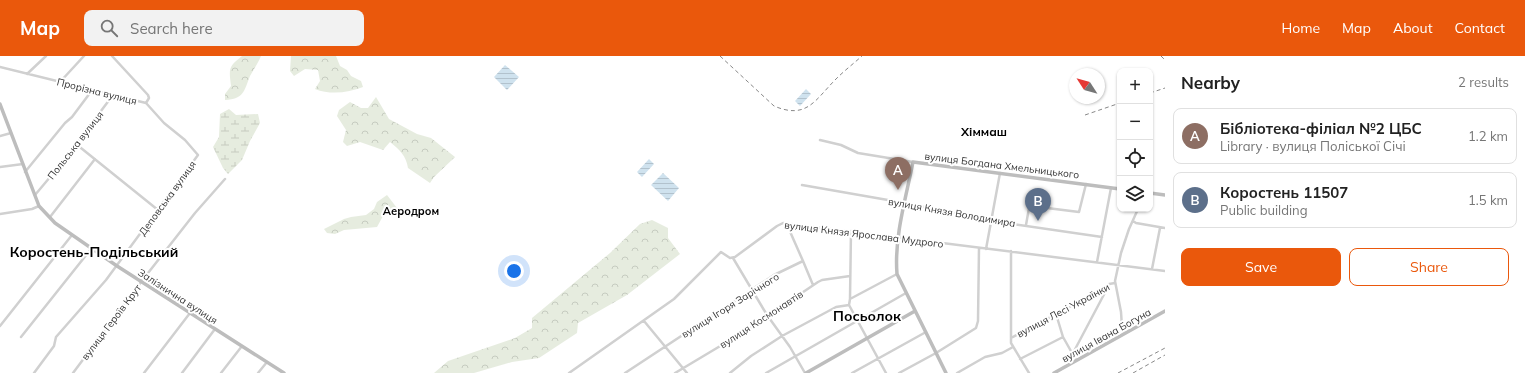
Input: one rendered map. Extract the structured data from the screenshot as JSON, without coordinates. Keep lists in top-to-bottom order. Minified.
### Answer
{"streets":{"street":["Прорізна вулиця","Польська вулиця","вулиця Богдана Хмельницького","Деповська вулиця","вулиця Князя Володимира","вулиця Князя Ярослава Мудрого","Залізнична вулиця","вулиця Ігоря Зарічного","вулиця Лесі Українки","вулиця Космонавтів","вулиця Героїв Крут","вулиця Івана Богуна"]},"crossings":[["Прорізна вулиця","Польська вулиця"],["Прорізна вулиця","Деповська вулиця"],["Польська вулиця","Залізнична вулиця"],["Деповська вулиця","Залізнична вулиця"],["Залізнична вулиця","вулиця Героїв Крут"]],"districts":["Хіммаш","Аеродром","Коростень-Подільський","Посьолок"],"north":"top left","page":{"header":"Map","search":"Search here","nav":["Home","Map","About","Contact"],"heading":["Nearby","2 results"],"map_buttons":["+","−"],"list":[{"mark":"A","name":"Бібліотека-філіал №2 ЦБС","note":"Library · вулиця Поліської Січі","value":"1.2 km"},{"mark":"B","name":"Коростень 11507","note":"Public building","value":"1.5 km"}],"pins":["A","B"],"buttons":["Save","Share"]}}
